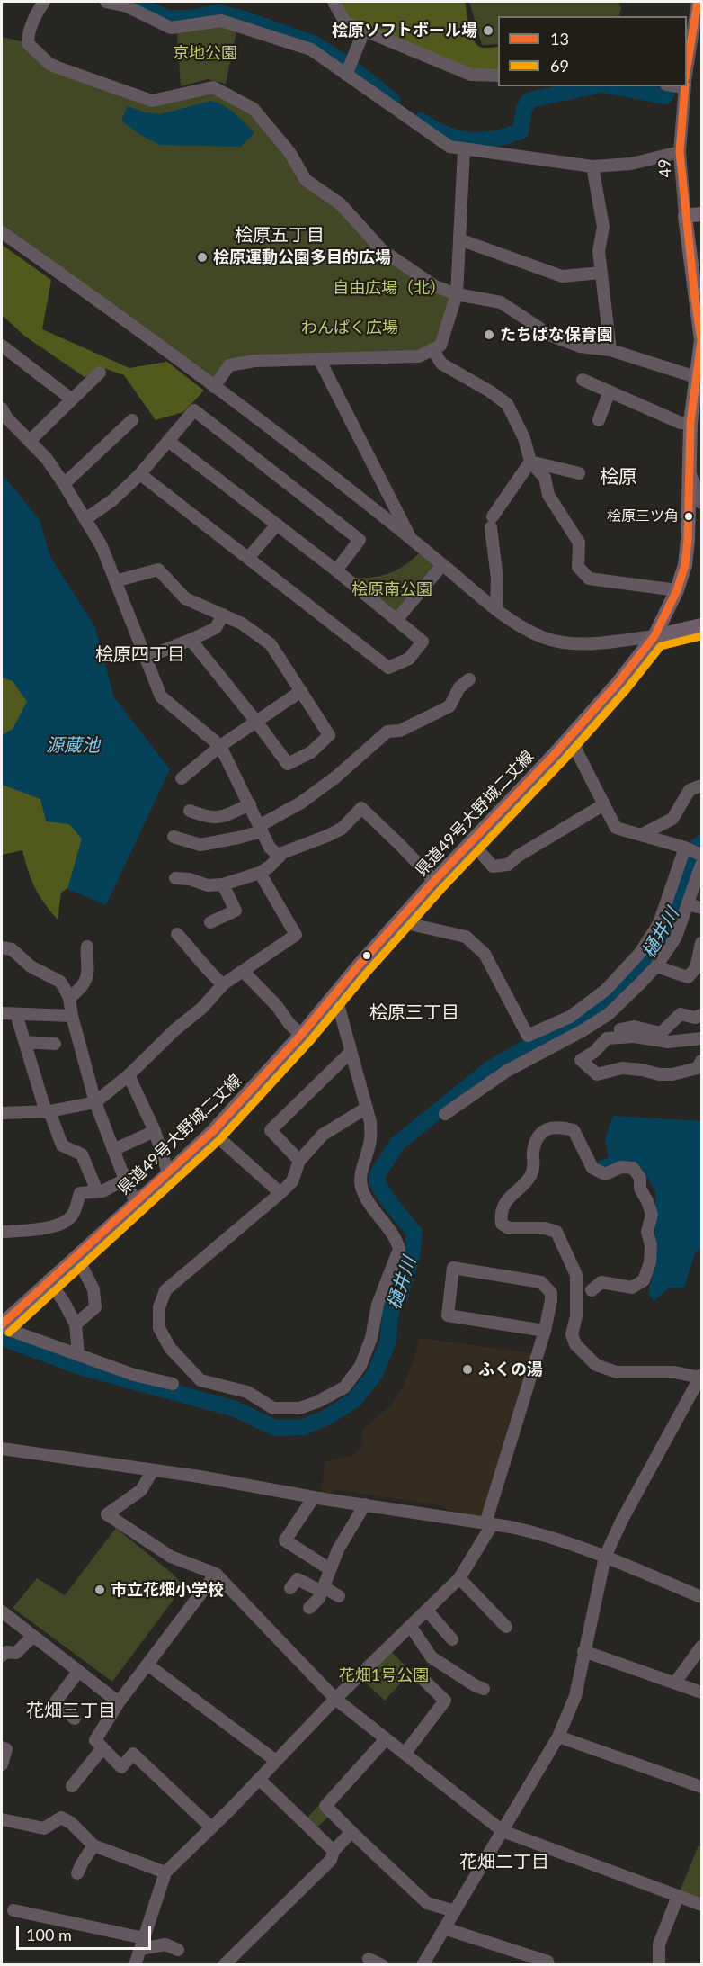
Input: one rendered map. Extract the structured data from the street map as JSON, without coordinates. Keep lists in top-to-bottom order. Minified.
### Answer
{"streets":{"main road":["49","県道49号大野城二丈線"]},"crossings":[["49","県道49号大野城二丈線"]],"districts":["桧原五丁目","桧原","桧原四丁目","桧原三丁目","花畑三丁目","花畑二丁目"],"water":["源蔵池","樋井川"],"parks":["京地公園","自由広場（北）","わんぱく広場","桧原南公園","花畑1号公園"],"places":["桧原ソフトボール場","桧原運動公園多目的広場","たちばな保育園","桧原三ツ角","ふくの湯","市立花畑小学校"],"lines":["transit line 13","transit line 69"],"legend":["13","69"],"scale_bar":"100 m"}
